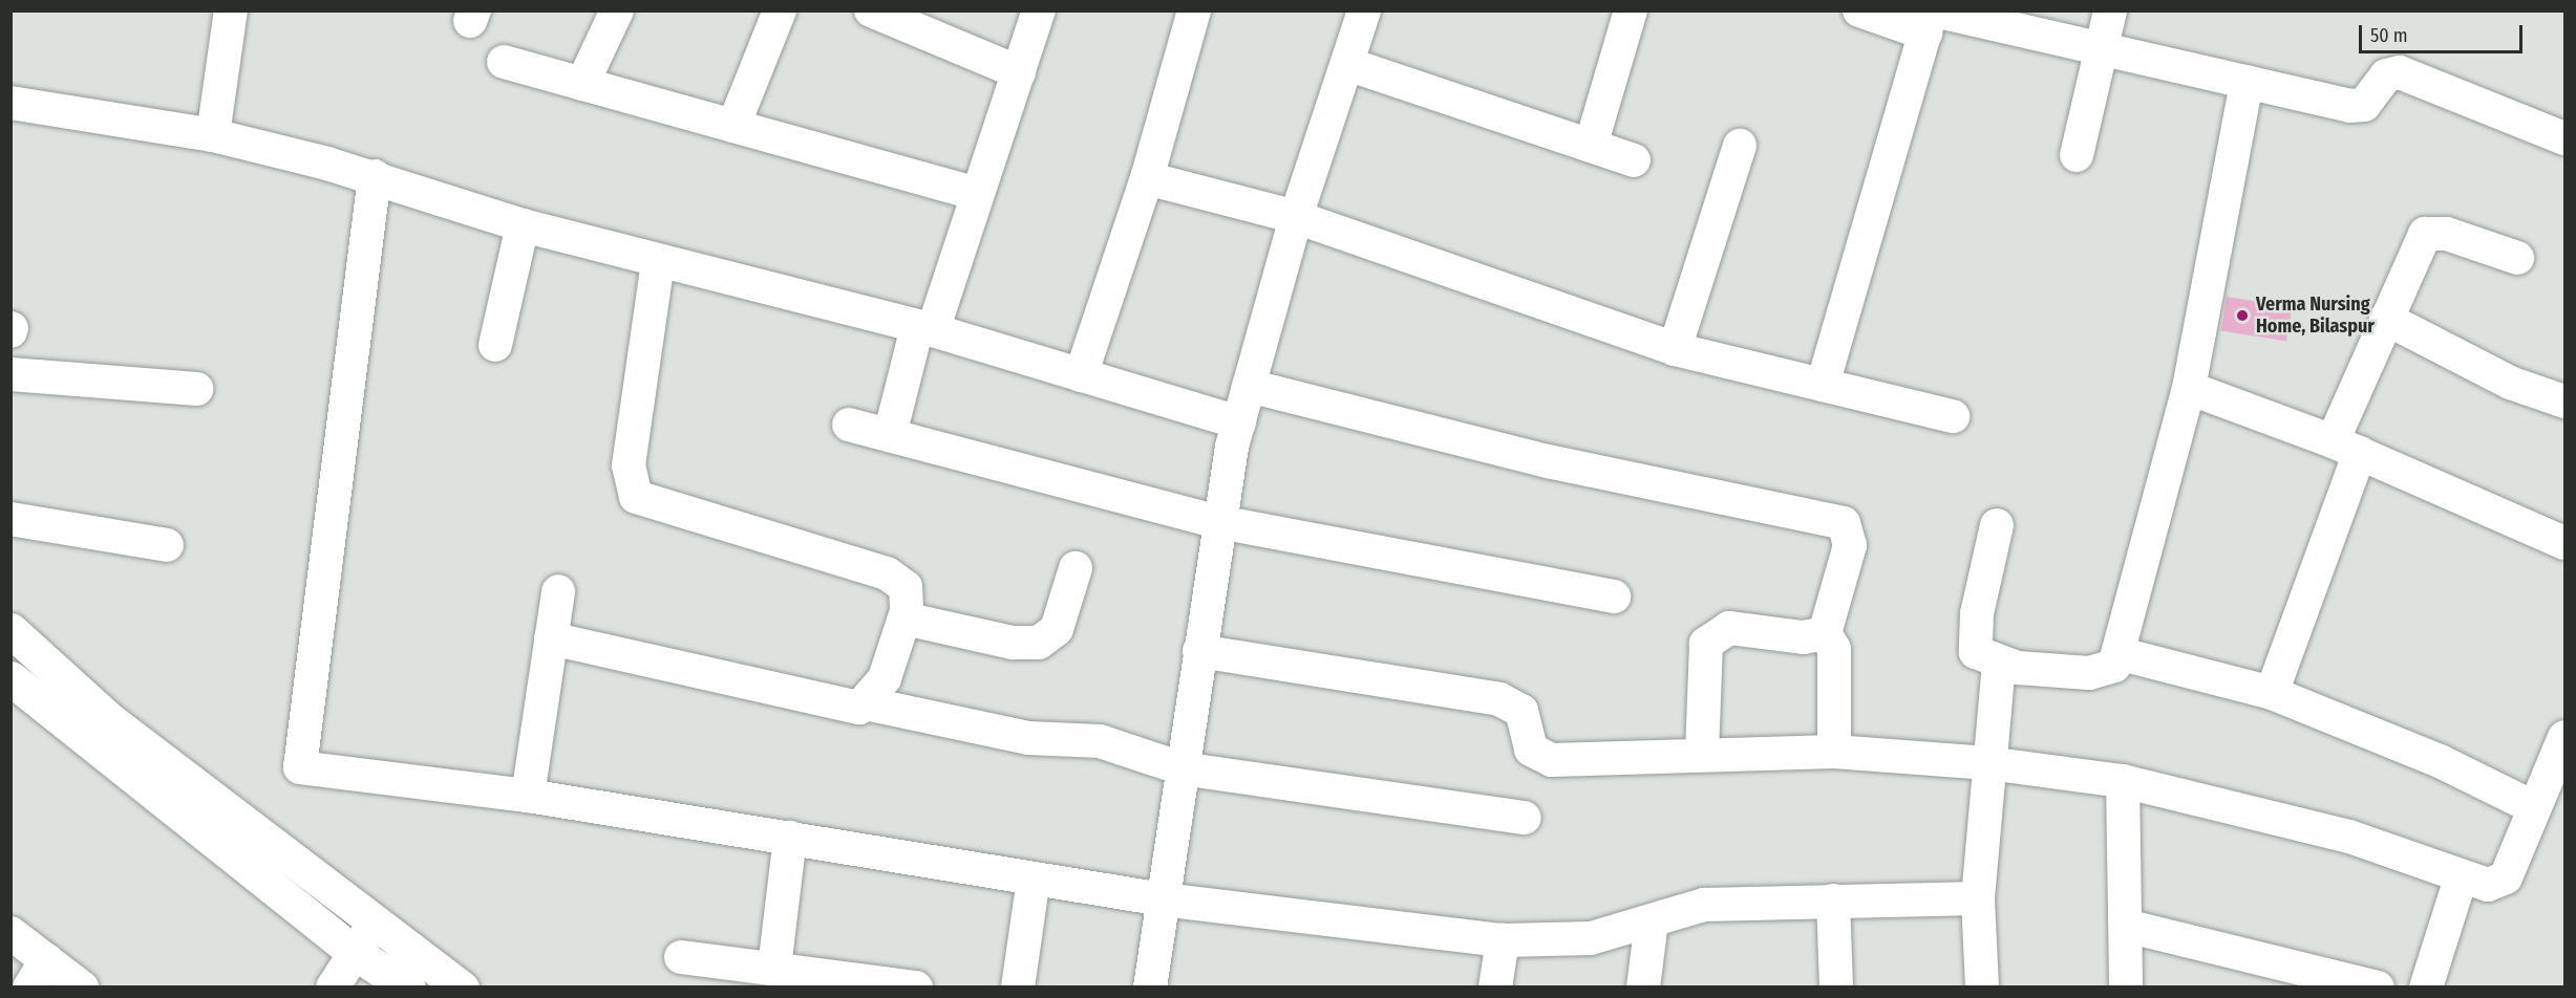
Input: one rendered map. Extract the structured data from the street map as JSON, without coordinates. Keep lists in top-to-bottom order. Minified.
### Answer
{"places":["Verma Nursing Home, Bilaspur"],"scale_bar":"50 m"}
